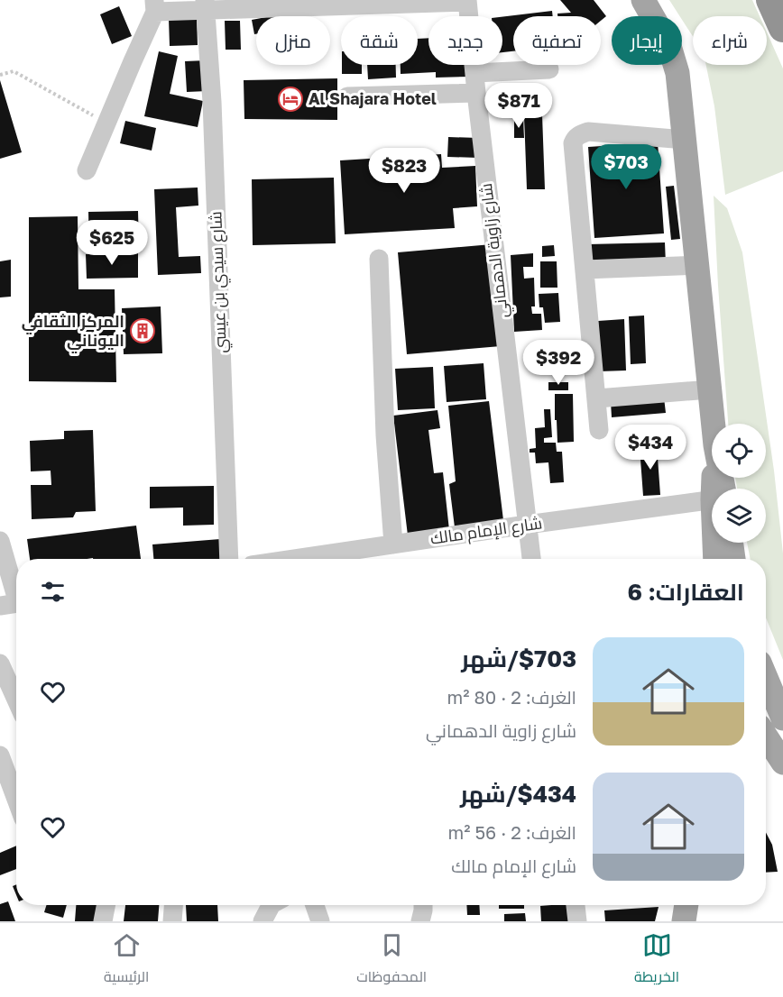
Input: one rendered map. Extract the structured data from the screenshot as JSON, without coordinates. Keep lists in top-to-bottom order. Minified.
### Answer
{"streets":{"street":["شارع زاوية الدهماني","شارع سيدي بن عيسي","شارع الإمام مالك"]},"crossings":[["شارع زاوية الدهماني","شارع الإمام مالك"]],"places":{"hotel":["Al Shajara Hotel"],"building":["المركز الثقافي اليوناني"]},"page":{"chip":["شراء","إيجار","تصفية","جديد","شقة","منزل"],"price":["$871","$703","$823","$625","$392","$434"],"heading":"العقارات: 6","list":[{"name":"$703/شهر","note":"الغرف: 2 · 80 m² · شارع زاوية الدهماني"},{"name":"$434/شهر","note":"الغرف: 2 · 56 m² · شارع الإمام مالك"}],"tabs":["الخريطة","المحفوظات","الرئيسية"]}}
